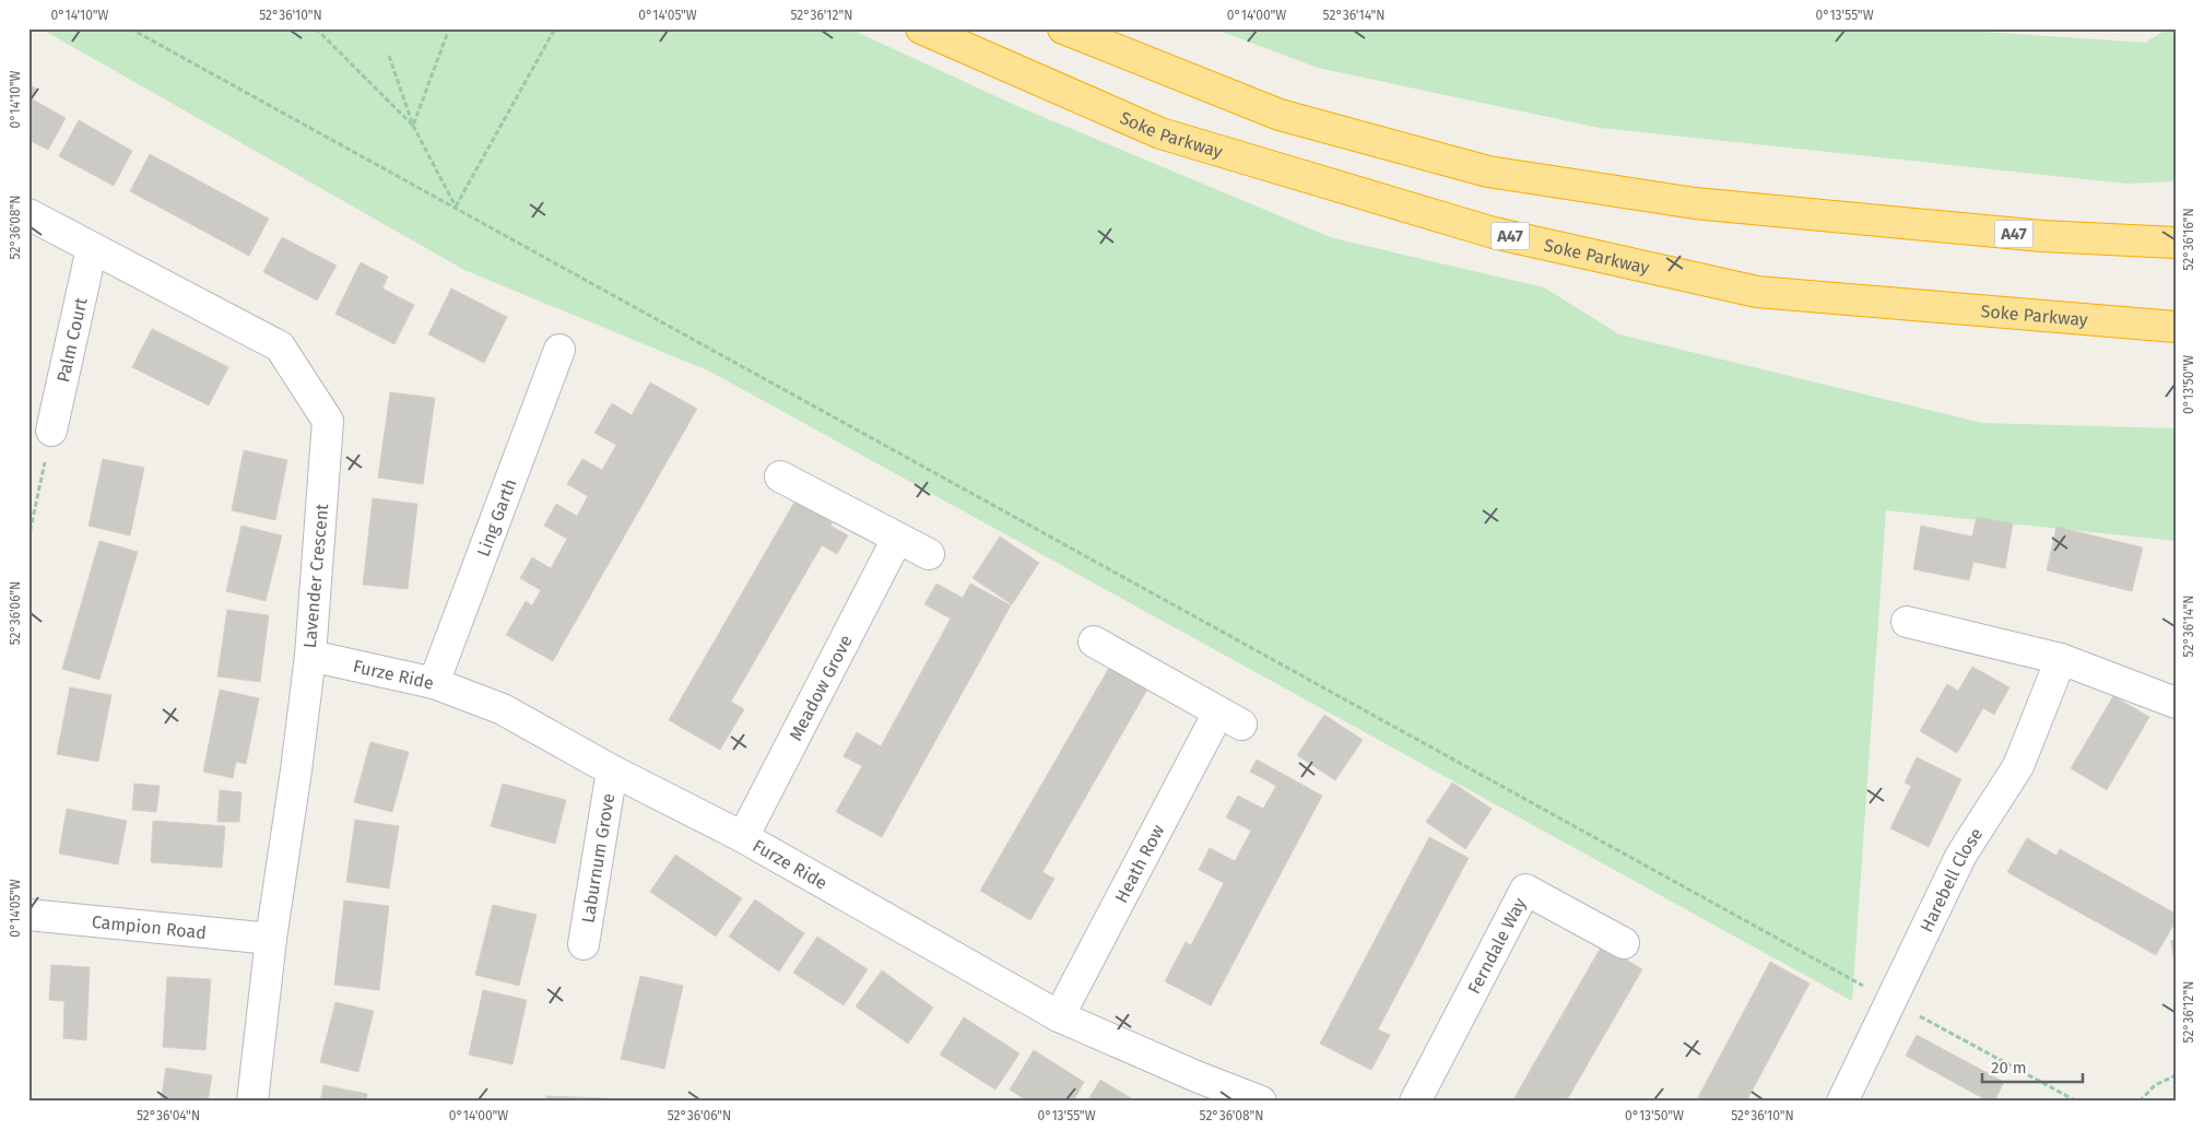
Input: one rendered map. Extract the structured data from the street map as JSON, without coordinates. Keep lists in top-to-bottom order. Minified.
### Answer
{"streets":{"highway":["Soke Parkway","A47"],"street":["Palm Court","Ling Garth","Lavender Crescent","Furze Ride","Meadow Grove","Laburnum Grove","Heath Row","Harebell Close","Campion Road","Ferndale Way"]},"crossings":[["Palm Court","Lavender Crescent"],["Ling Garth","Furze Ride"],["Lavender Crescent","Furze Ride"],["Lavender Crescent","Campion Road"],["Furze Ride","Meadow Grove"],["Furze Ride","Laburnum Grove"],["Furze Ride","Heath Row"]],"scale_bar":"20 m","coordinates":["0°14'10\"W","52°36'10\"N","0°14'05\"W","52°36'12\"N","0°14'00\"W","52°36'14\"N","0°13'55\"W","52°36'08\"N","52°36'16\"N","0°13'50\"W","52°36'06\"N","52°36'04\"N"]}
